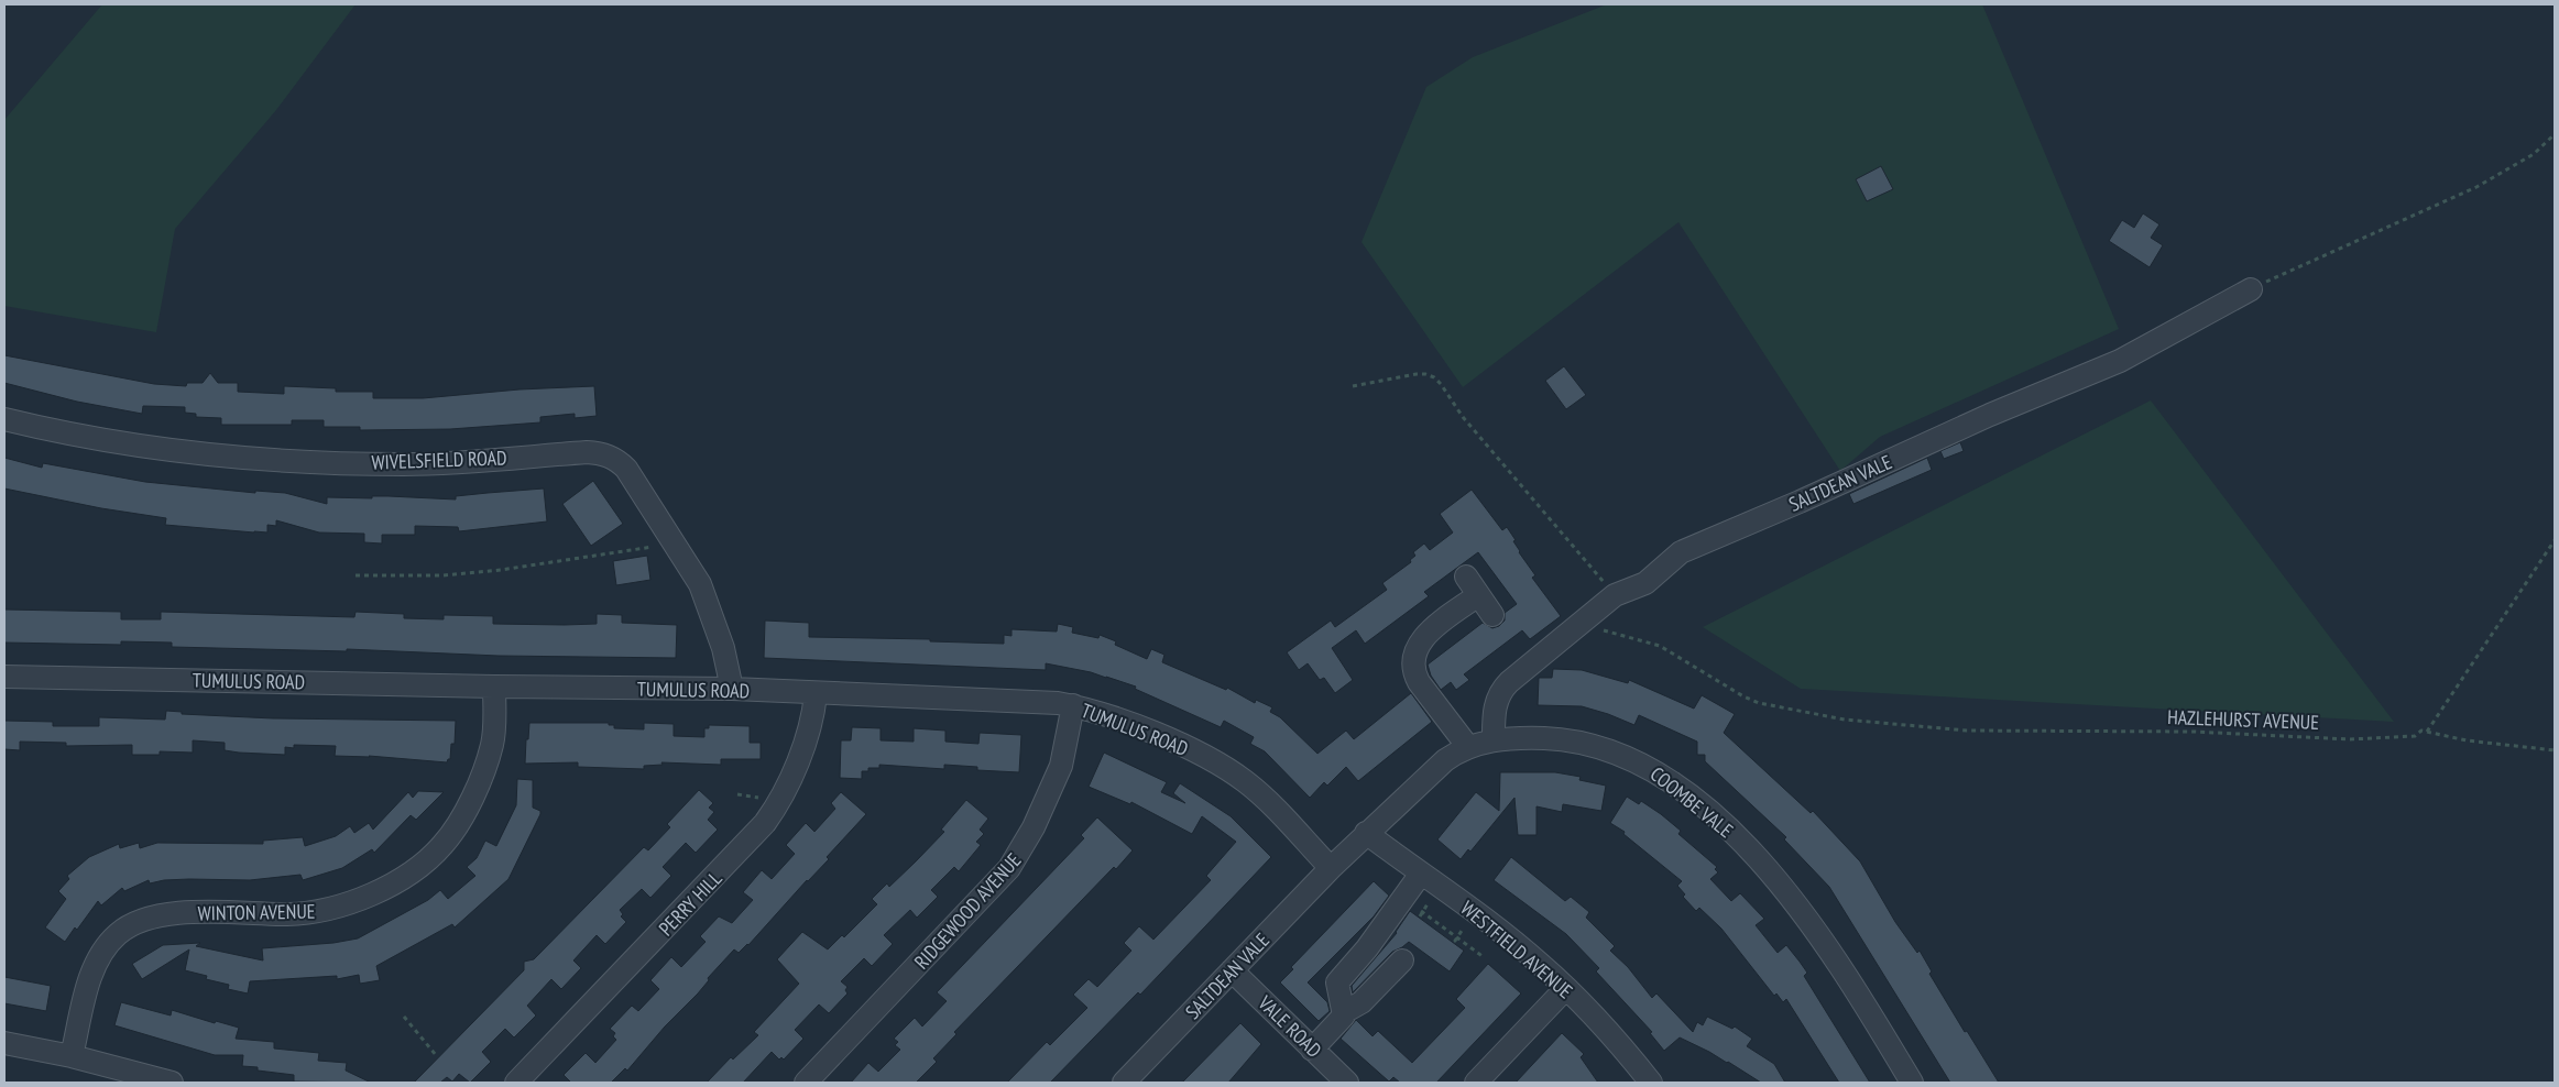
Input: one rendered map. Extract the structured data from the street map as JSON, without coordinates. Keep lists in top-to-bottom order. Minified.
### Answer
{"streets":{"street":["WIVELSFIELD ROAD","SALTDEAN VALE","TUMULUS ROAD","COOMBE VALE","PERRY HILL","RIDGEWOOD AVENUE","WINTON AVENUE","WESTFIELD AVENUE","VALE ROAD"],"path":["HAZLEHURST AVENUE"]},"crossings":[["WIVELSFIELD ROAD","TUMULUS ROAD"],["SALTDEAN VALE","TUMULUS ROAD"],["SALTDEAN VALE","HAZLEHURST AVENUE"],["SALTDEAN VALE","COOMBE VALE"],["SALTDEAN VALE","VALE ROAD"],["TUMULUS ROAD","COOMBE VALE"],["TUMULUS ROAD","PERRY HILL"],["TUMULUS ROAD","RIDGEWOOD AVENUE"],["TUMULUS ROAD","WINTON AVENUE"],["COOMBE VALE","WESTFIELD AVENUE"]]}
